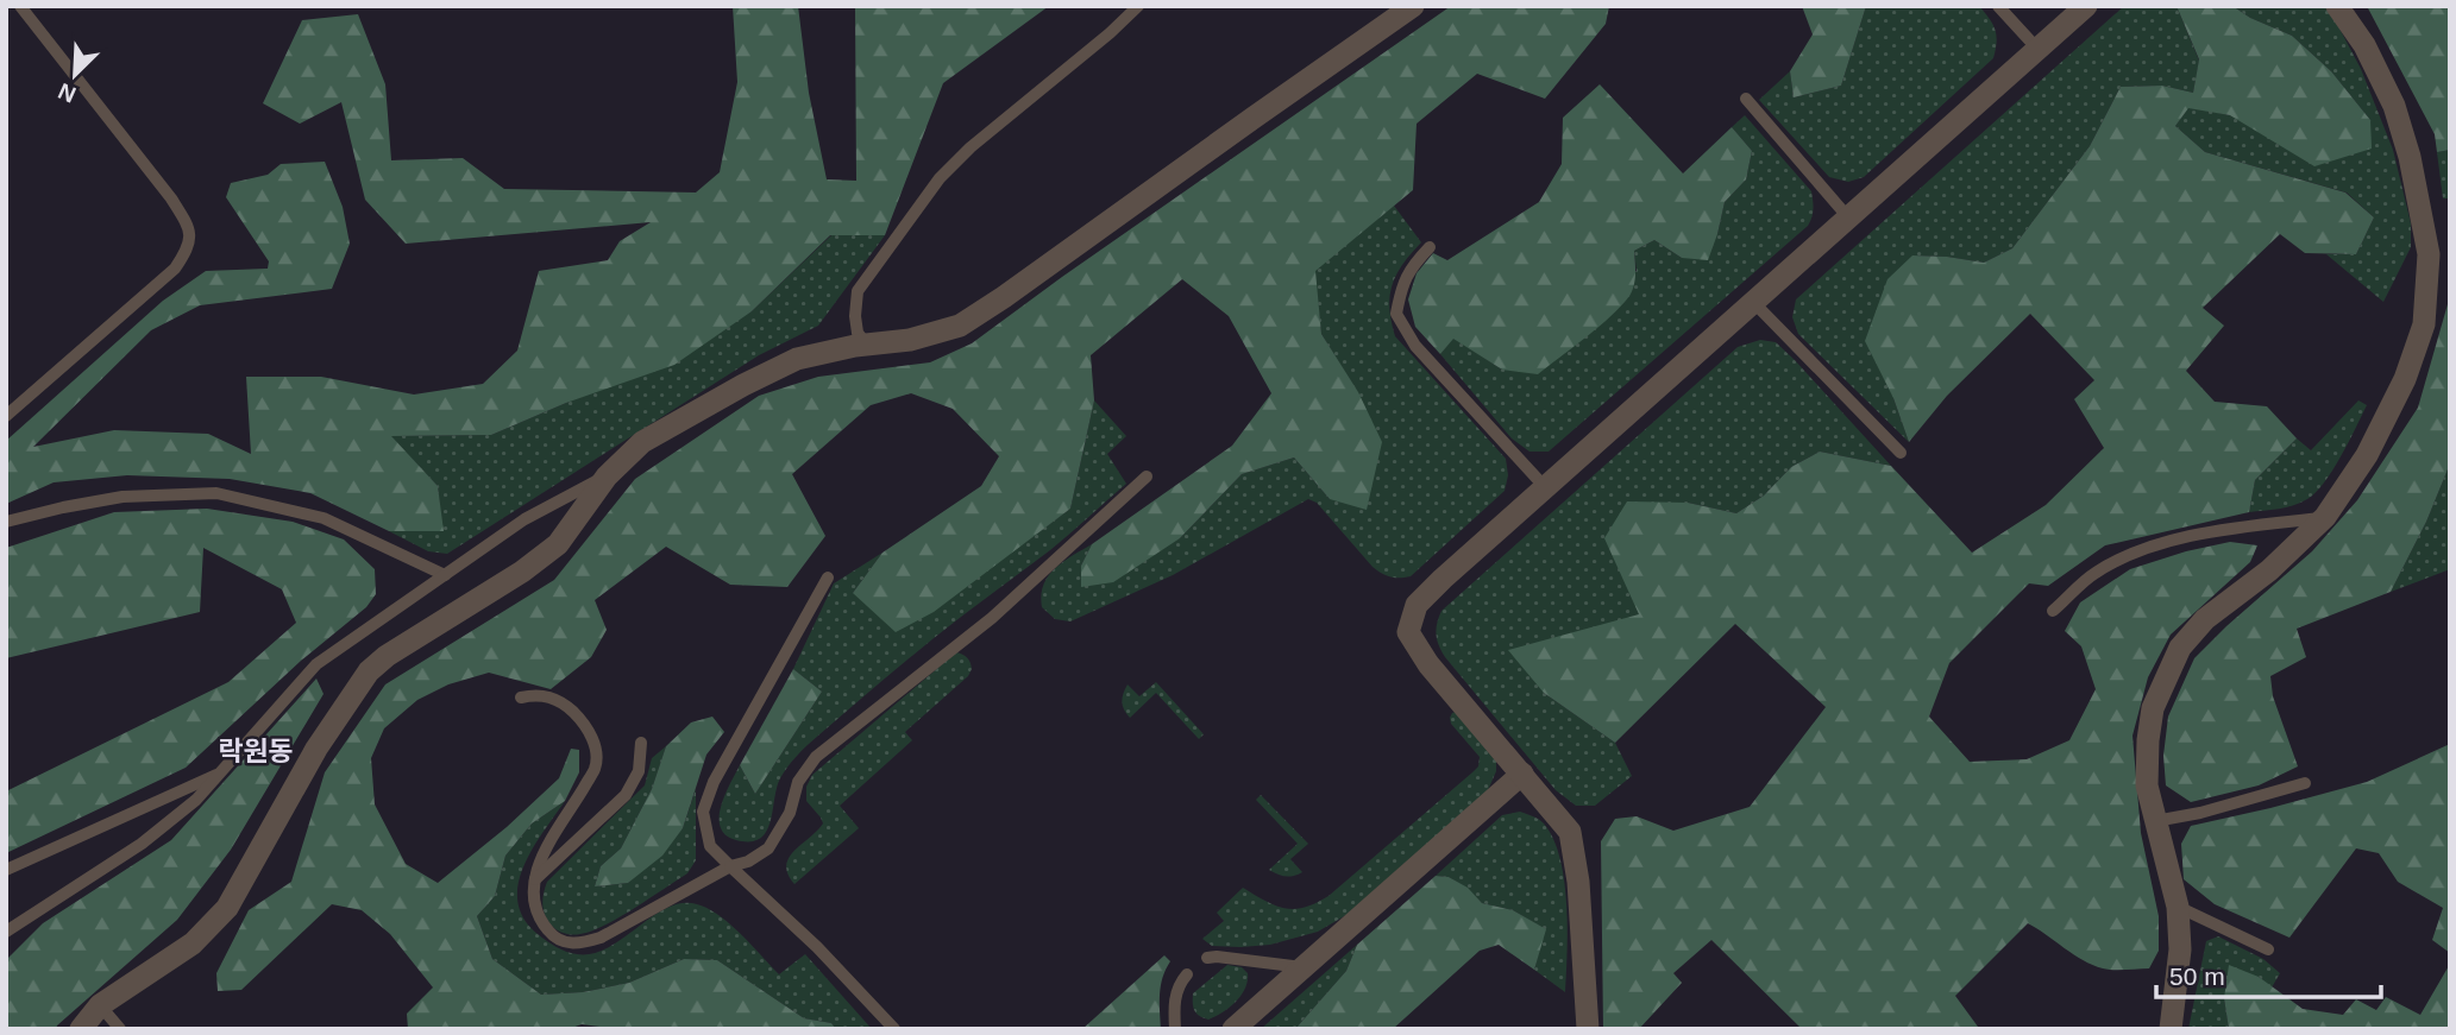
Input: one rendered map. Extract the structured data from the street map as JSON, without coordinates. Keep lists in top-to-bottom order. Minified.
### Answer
{"districts":["락원동"],"scale_bar":"50 m","north":"bottom left"}
